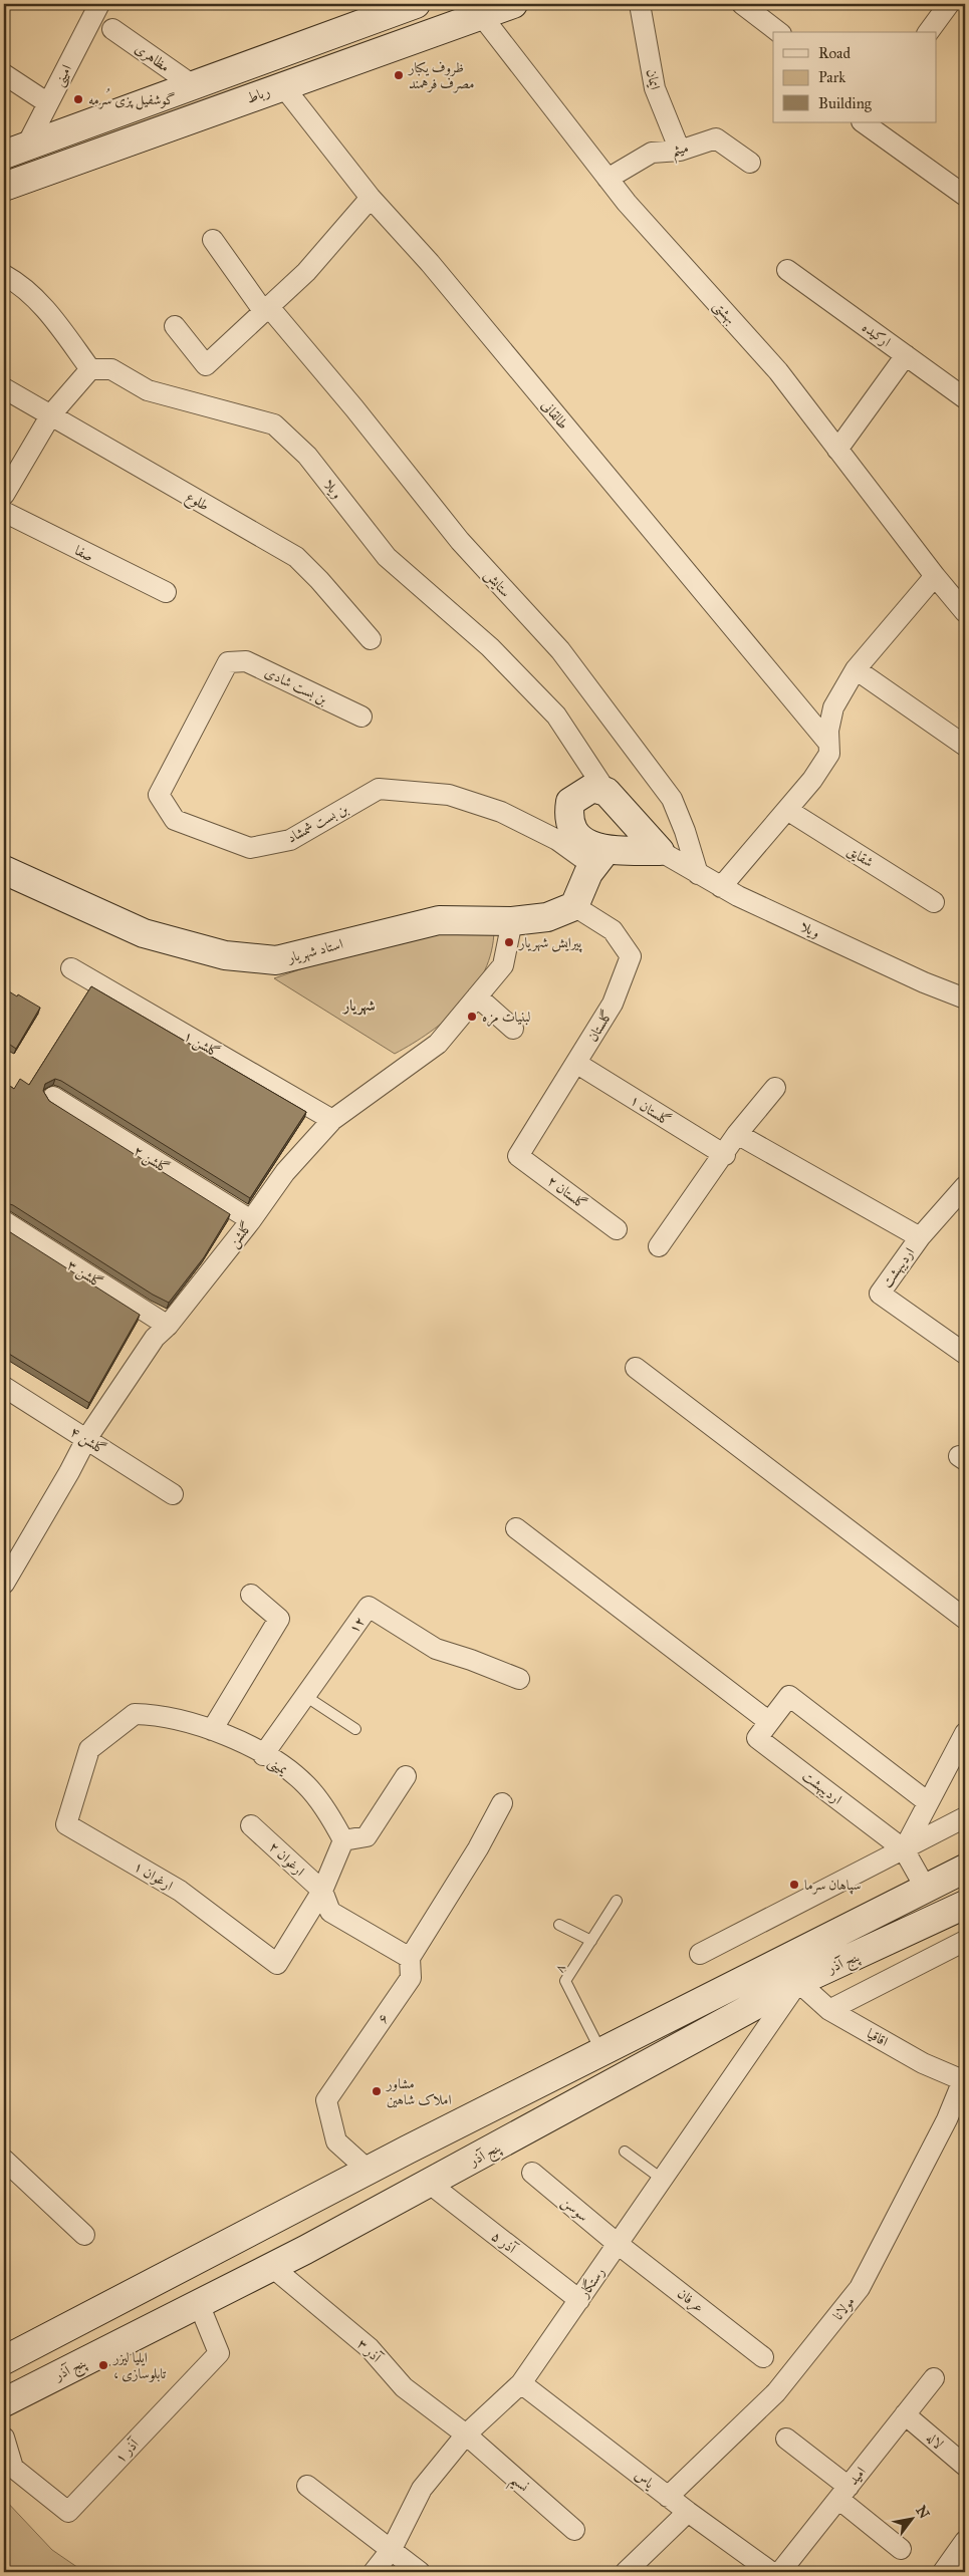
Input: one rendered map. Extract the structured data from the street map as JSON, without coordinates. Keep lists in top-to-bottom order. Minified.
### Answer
{"streets":{"main road":["رباط","استاد شهریار","پنج آذر"],"street":["مظاهری","امینی","ایمان","میثم","بهشتی","ارکیده","طالقانی","ویلا","طلوع","صفا","ستایش","بن بست شادی","بن بست شمشاد","شقایق","گلستان","گلشن ۱","گلستان ۱","گلشن ۲","گلستان ۲","گلشن","اردیبهشت","گلشن ۳","گلشن ۴","۱۲","یمینی","ارغوان ۲","ارغوان ۱","۶","اقاقیا","سوسن","آذر ۵","رستگار","عرفان","مولانا","آذر ۳","لاله","آذر ۱","امید","یاس","نسیم"],"lane":["۸"]},"crossings":[["ایمان","میثم"],["رباط","بهشتی"],["رباط","طالقانی"],["میثم","بهشتی"],["ویلا","ستایش"],["بن بست شادی","بن بست شمشاد"],["استاد شهریار","گلستان"],["استاد شهریار","گلشن"],["گلستان","گلستان ۱"],["گلستان","گلستان ۲"],["گلشن ۱","گلشن"],["گلشن ۲","گلشن"],["گلشن","گلشن ۳"],["گلشن","گلشن ۴"],["۱۲","یمینی"],["یمینی","ارغوان ۱"],["ارغوان ۲","ارغوان ۱"],["پنج آذر","۸"],["پنج آذر","۶"],["پنج آذر","اقاقیا"],["پنج آذر","آذر ۵"],["پنج آذر","رستگار"],["پنج آذر","آذر ۳"],["پنج آذر","آذر ۱"],["اقاقیا","رستگار"],["اقاقیا","مولانا"],["سوسن","رستگار"],["سوسن","عرفان"],["آذر ۵","رستگار"],["رستگار","عرفان"],["رستگار","آذر ۳"],["رستگار","یاس"],["رستگار","نسیم"],["مولانا","یاس"],["آذر ۳","نسیم"],["لاله","امید"]],"districts":["شهریار"],"places":["ظروف یکبار مصرف فرهمند","گوشفیل پزی سُرمه","پیرایش شهریار","لبنیات مزه","سپاهان سرما","مشاور املاک شاهین","ایلیا لیزر ، تابلوسازی"],"legend":["Road","Park","Building"],"north":"top right"}
